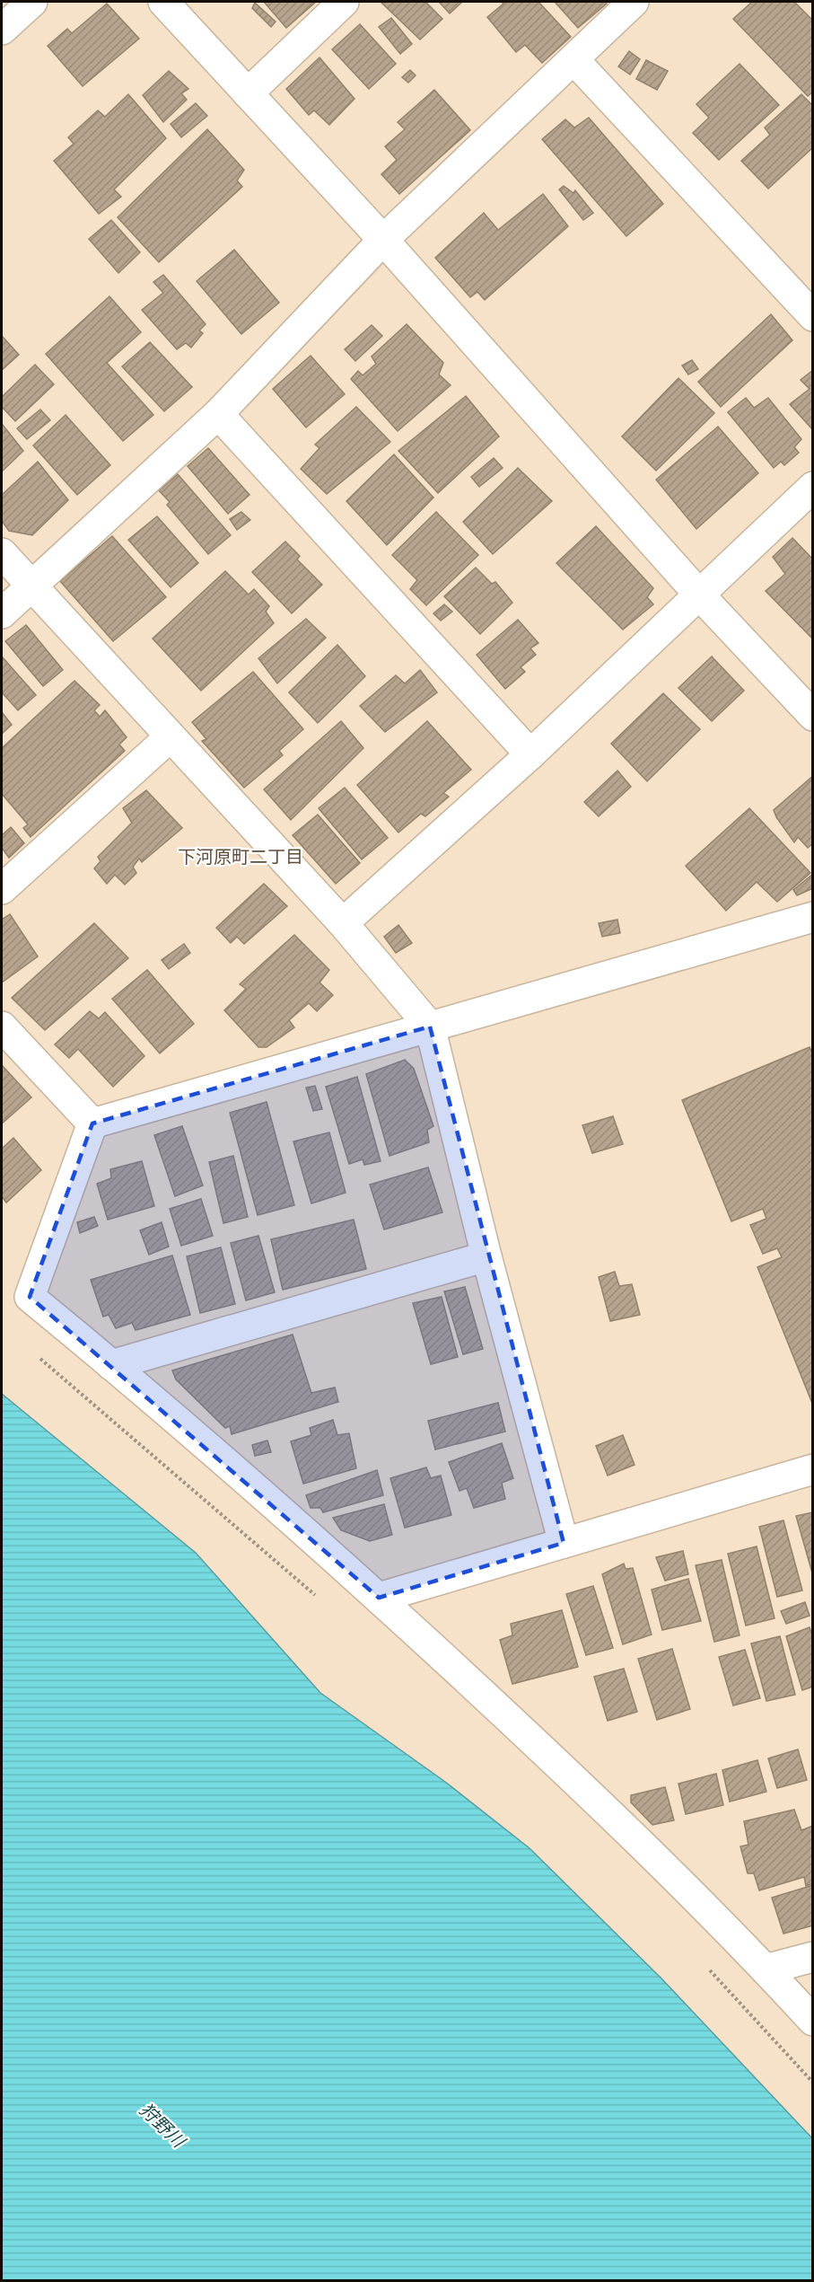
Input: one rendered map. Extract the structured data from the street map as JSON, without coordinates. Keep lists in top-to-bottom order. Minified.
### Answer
{"districts":["下河原町二丁目"],"water":["狩野川"]}
